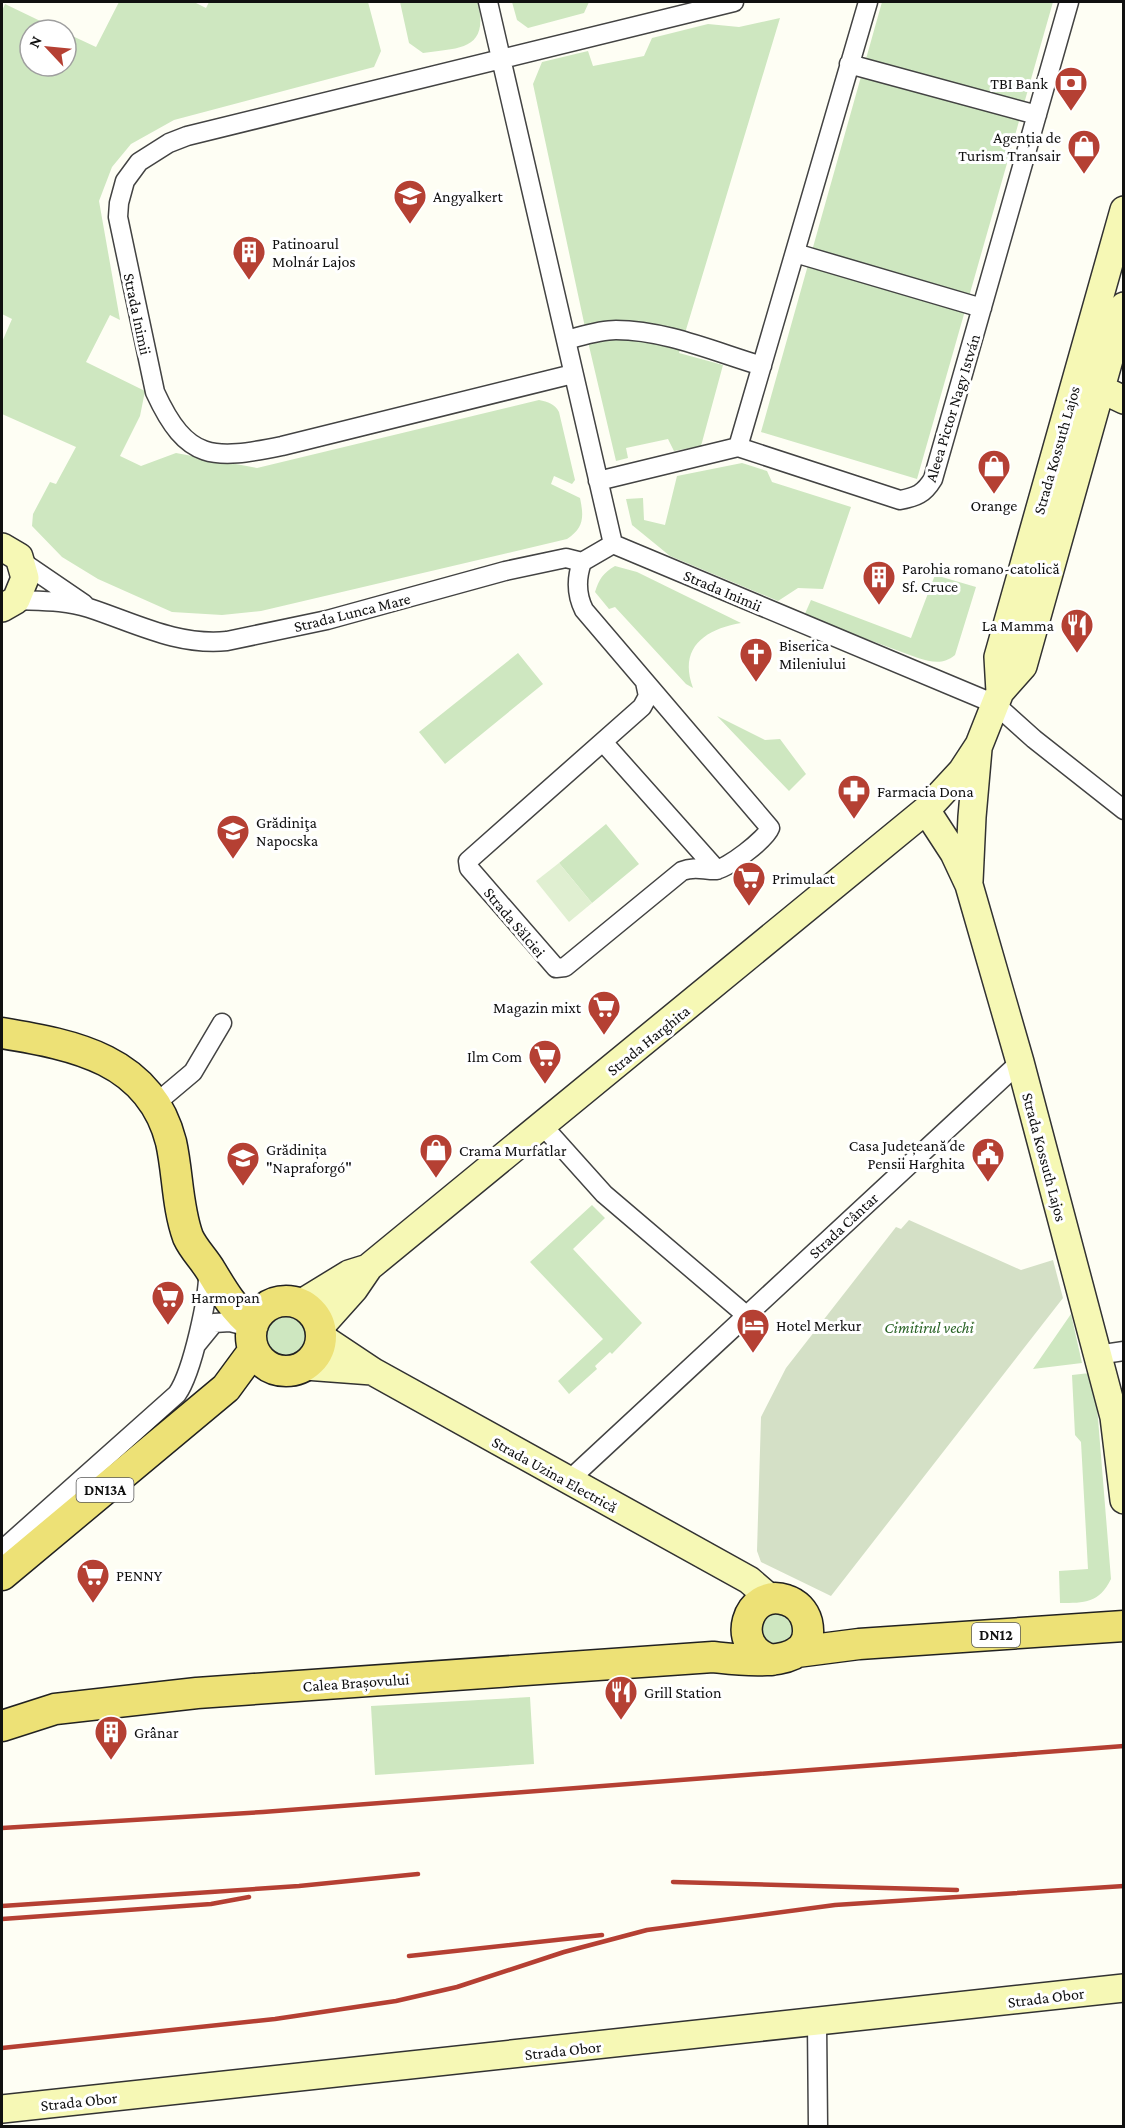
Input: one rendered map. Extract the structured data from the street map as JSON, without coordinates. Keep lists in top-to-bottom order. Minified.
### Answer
{"streets":{"main road":["Strada Kossuth Lajos","Strada Harghita","Strada Uzina Electrică","DN13A","DN12","Calea Brașovului","Strada Obor"],"street":["Strada Inimii","Aleea Pictor Nagy István","Strada Lunca Mare","Strada Sălciei","Strada Cântar"]},"crossings":[["Strada Inimii","Strada Kossuth Lajos"],["Strada Kossuth Lajos","Strada Harghita"],["Strada Kossuth Lajos","Strada Cântar"],["Strada Harghita","Strada Uzina Electrică"],["Strada Harghita","DN13A"],["Strada Cântar","Strada Uzina Electrică"],["Strada Uzina Electrică","DN13A"],["Strada Uzina Electrică","Calea Brașovului"]],"parks":["Cimitirul vechi"],"places":{"bank":["TBI Bank"],"shop":["Agenția de Turism Transair","Orange","Crama Murfatlar"],"school or university":["Angyalkert","Grădiniţa Napocska","Grădinița \"Napraforgó\""],"building":["Patinoarul Molnár Lajos","Parohia romano-catolică Sf. Cruce","Grânar"],"restaurant":["La Mamma","Grill Station"],"church":["Biserica Mileniului"],"pharmacy":["Farmacia Dona"],"supermarket":["Primulact","Magazin mixt","Ilm Com","Harmopan","PENNY"],"public building":["Casa Județeană de Pensii Harghita"],"hotel":["Hotel Merkur"]},"north":"top left"}
